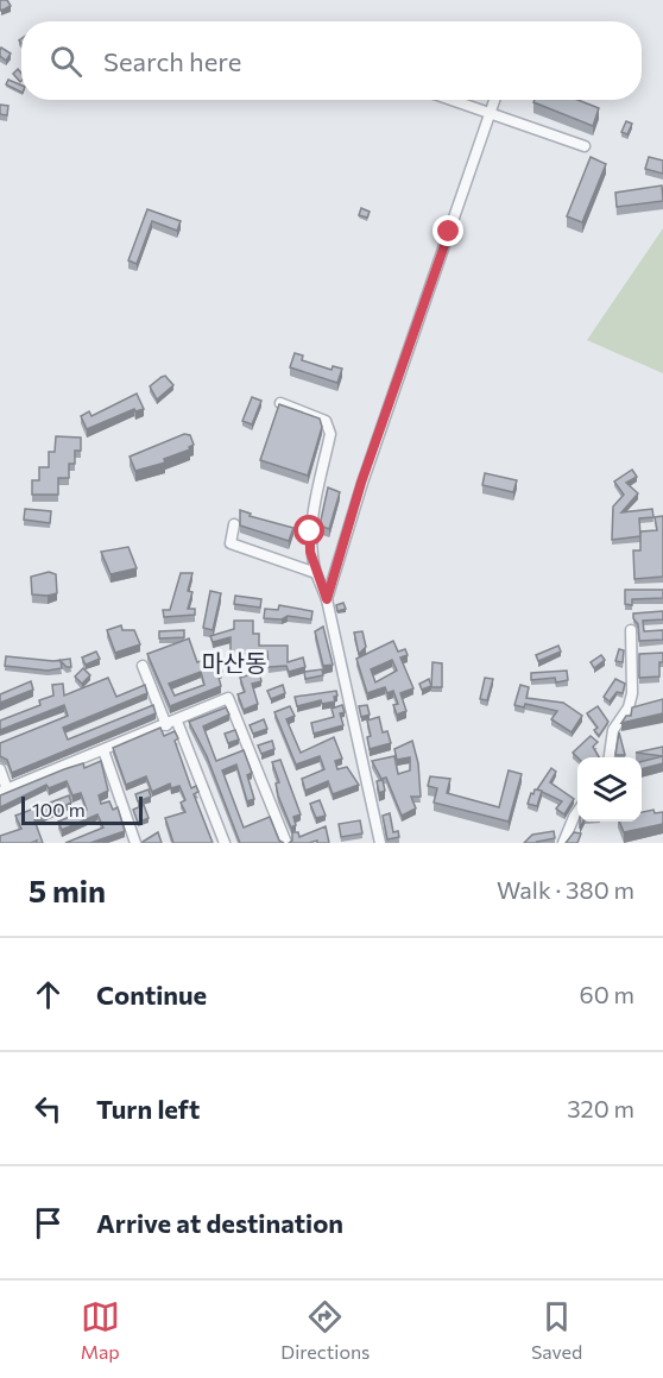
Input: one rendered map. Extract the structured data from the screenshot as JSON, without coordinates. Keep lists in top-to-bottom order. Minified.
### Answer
{"districts":["마산동"],"scale_bar":"100 m","page":{"search":"Search here","scale":"100 m","heading":["5 min","Walk · 380 m"],"list":[["Continue","60 m"],["Turn left","320 m"],"Arrive at destination"],"nav":["Map","Directions","Saved"]}}
